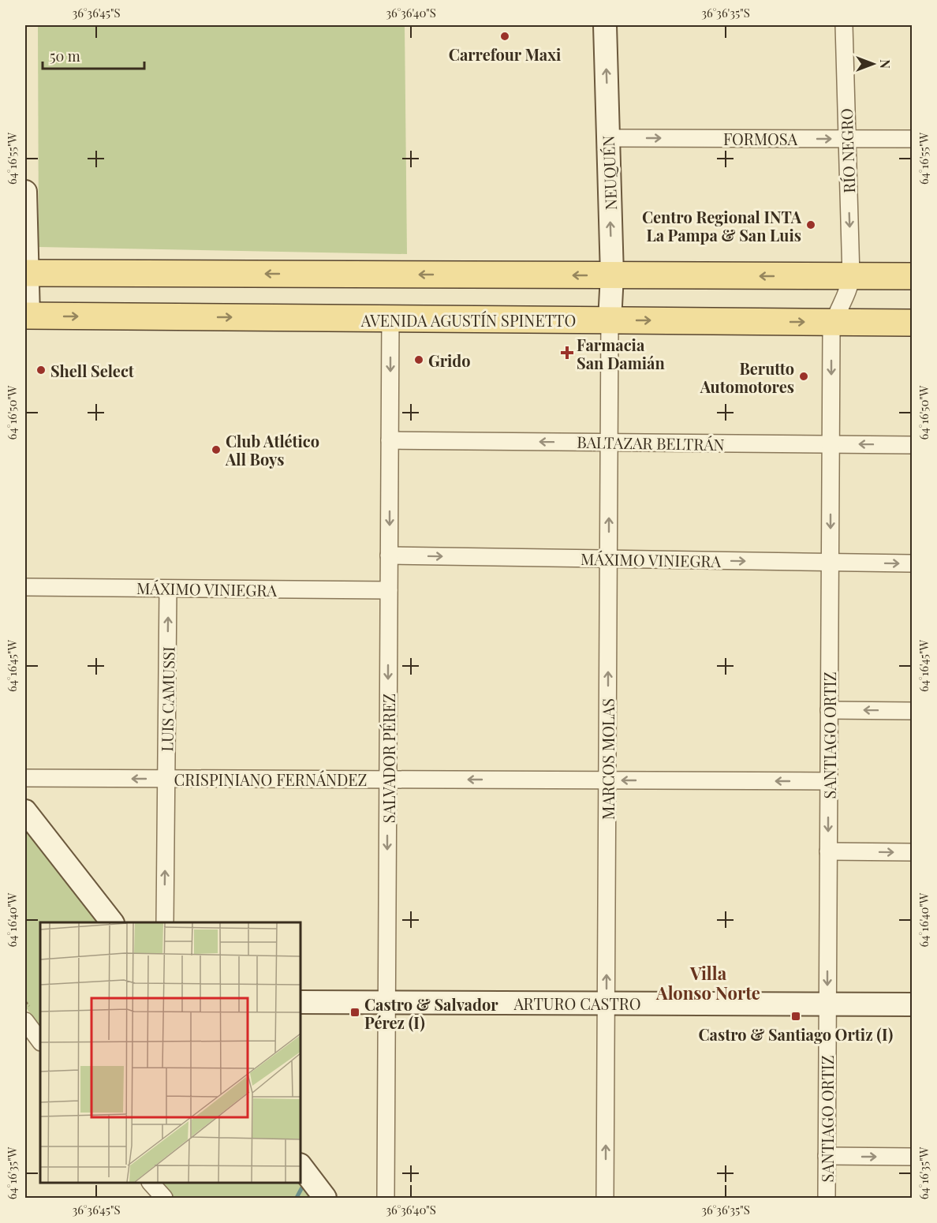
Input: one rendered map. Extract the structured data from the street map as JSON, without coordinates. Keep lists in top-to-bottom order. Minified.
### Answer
{"streets":{"main road":["AVENIDA AGUSTÍN SPINETTO"],"street":["FORMOSA","RÍO NEGRO","NEUQUÉN","BALTAZAR BELTRÁN","MÁXIMO VINIEGRA","LUIS CAMUSSI","SANTIAGO ORTIZ","SALVADOR PÉREZ","MARCOS MOLAS","CRISPINIANO FERNÁNDEZ","ARTURO CASTRO"]},"crossings":[["FORMOSA","RÍO NEGRO"],["FORMOSA","NEUQUÉN"],["RÍO NEGRO","SANTIAGO ORTIZ"],["NEUQUÉN","AVENIDA AGUSTÍN SPINETTO"],["NEUQUÉN","MARCOS MOLAS"],["AVENIDA AGUSTÍN SPINETTO","SANTIAGO ORTIZ"],["AVENIDA AGUSTÍN SPINETTO","SALVADOR PÉREZ"],["AVENIDA AGUSTÍN SPINETTO","MARCOS MOLAS"],["BALTAZAR BELTRÁN","SANTIAGO ORTIZ"],["BALTAZAR BELTRÁN","SALVADOR PÉREZ"],["BALTAZAR BELTRÁN","MARCOS MOLAS"],["MÁXIMO VINIEGRA","LUIS CAMUSSI"],["MÁXIMO VINIEGRA","SANTIAGO ORTIZ"],["MÁXIMO VINIEGRA","SALVADOR PÉREZ"],["MÁXIMO VINIEGRA","MARCOS MOLAS"],["LUIS CAMUSSI","CRISPINIANO FERNÁNDEZ"],["SANTIAGO ORTIZ","CRISPINIANO FERNÁNDEZ"],["SANTIAGO ORTIZ","ARTURO CASTRO"],["SALVADOR PÉREZ","CRISPINIANO FERNÁNDEZ"],["SALVADOR PÉREZ","ARTURO CASTRO"],["MARCOS MOLAS","CRISPINIANO FERNÁNDEZ"],["MARCOS MOLAS","ARTURO CASTRO"]],"one_way":["FORMOSA","RÍO NEGRO","NEUQUÉN","BALTAZAR BELTRÁN","MÁXIMO VINIEGRA","LUIS CAMUSSI","SANTIAGO ORTIZ","SALVADOR PÉREZ","MARCOS MOLAS","CRISPINIANO FERNÁNDEZ"],"districts":["Villa Alonso Norte"],"places":{"other":["Carrefour Maxi","Centro Regional INTA La Pampa & San Luis","Grido","Shell Select","Berutto Automotores","Club Atlético All Boys"],"health":["Farmacia San Damián"],"transit":["Castro & Salvador Pérez (I)","Castro & Santiago Ortiz (I)"]},"scale_bar":"50 m","north":"right","coordinates":["36°36'45\"S","36°36'40\"S","36°36'35\"S","64°16'55\"W","64°16'50\"W","64°16'45\"W","64°16'40\"W","64°16'35\"W"]}
